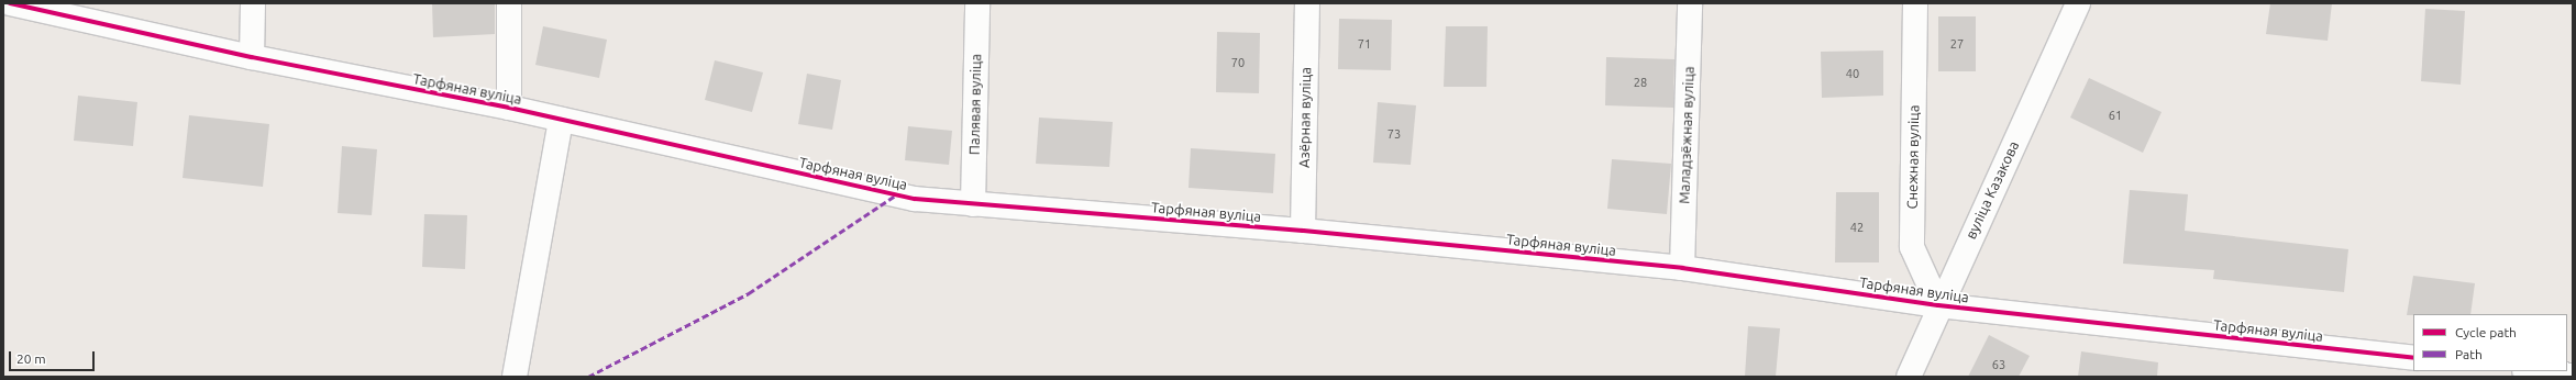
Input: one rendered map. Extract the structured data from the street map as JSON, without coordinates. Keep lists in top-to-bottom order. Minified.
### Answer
{"streets":{"street":["Тарфяная вуліца","Палявая вуліца","Азёрная вуліца","Маладзёжная вуліца","Снежная вуліца","вуліца Казакова"]},"crossings":[["Тарфяная вуліца","Палявая вуліца"],["Тарфяная вуліца","Азёрная вуліца"],["Тарфяная вуліца","Маладзёжная вуліца"],["Тарфяная вуліца","Снежная вуліца"],["Тарфяная вуліца","вуліца Казакова"],["Снежная вуліца","вуліца Казакова"]],"house_numbers":["71","27","70","40","28","61","73","42","63"],"legend":["Cycle path","Path"],"scale_bar":"20 m"}
